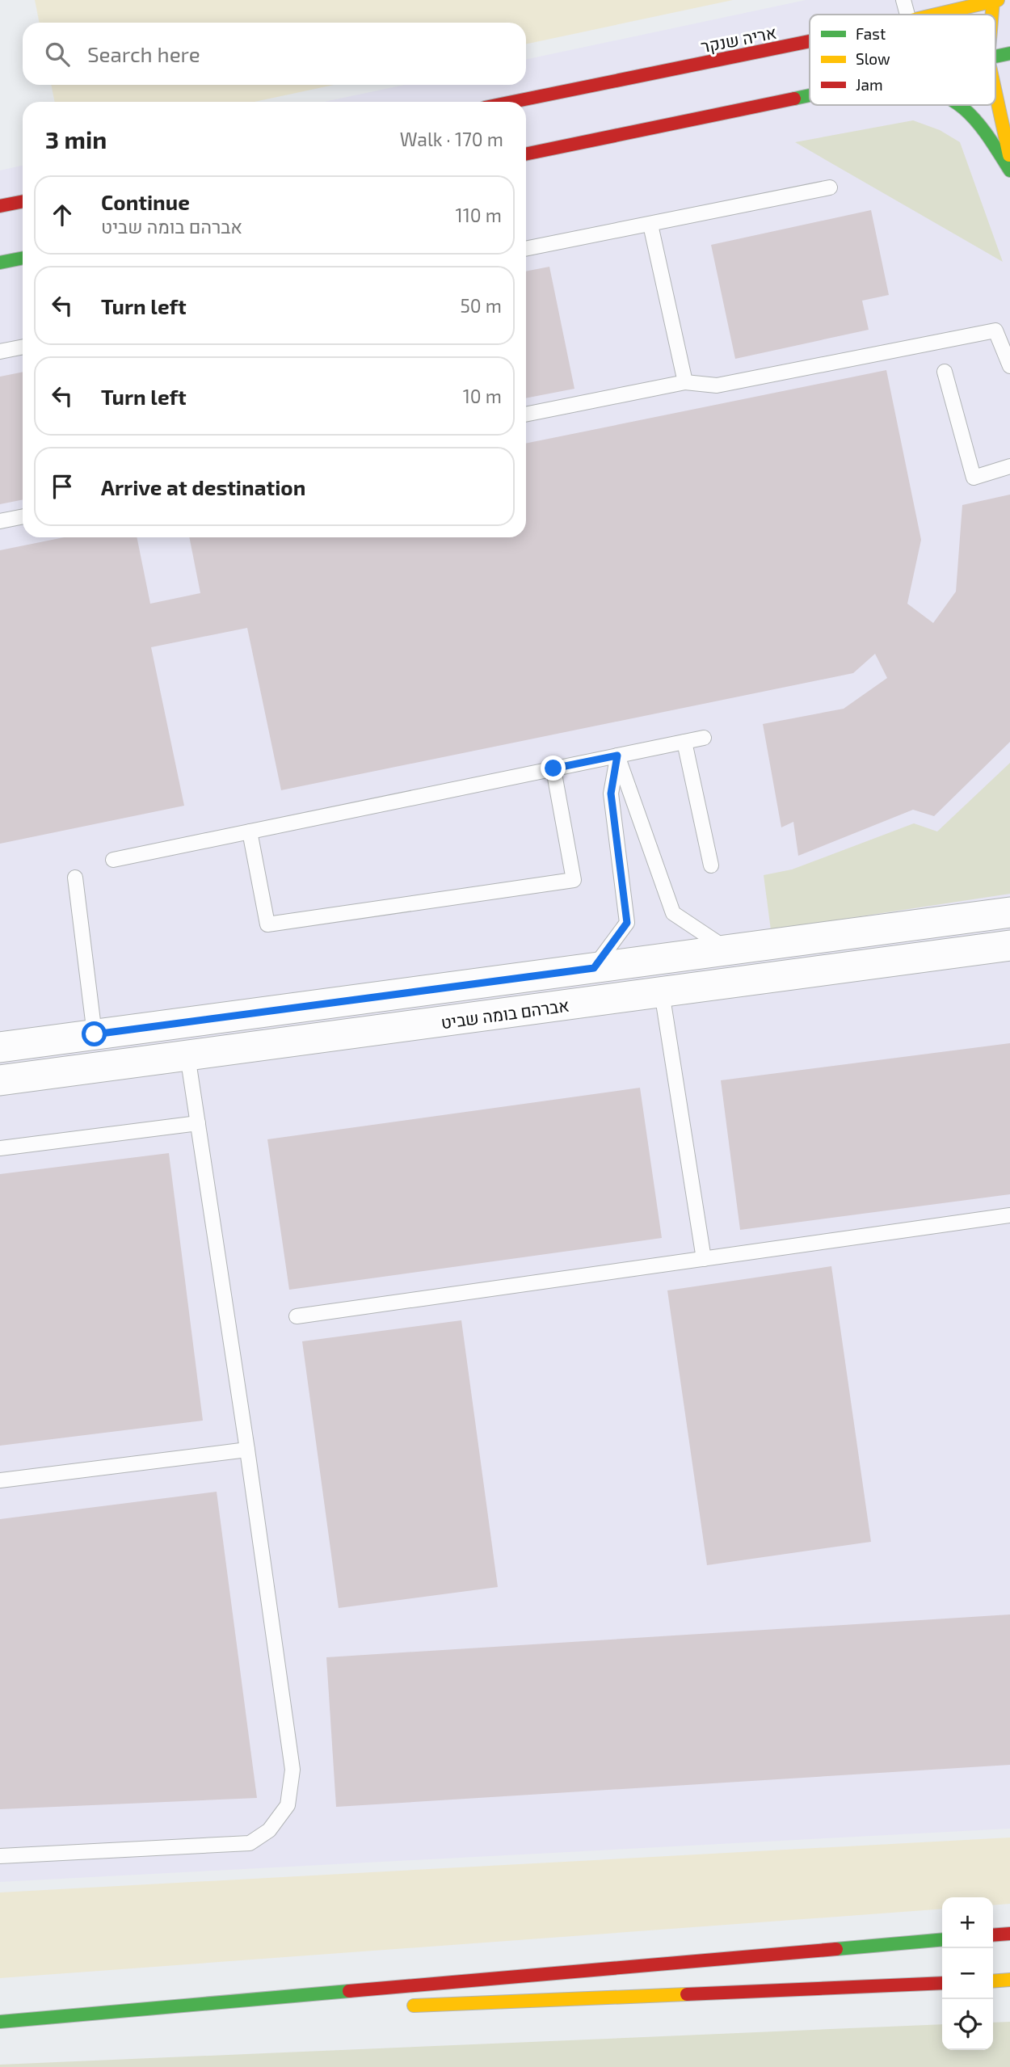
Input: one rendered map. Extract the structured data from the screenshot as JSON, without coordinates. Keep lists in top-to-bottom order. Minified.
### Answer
{"streets":{"main road":["אריה שנקר"],"street":["אברהם בומה שביט"]},"legend":["Fast","Slow","Jam"],"page":{"search":"Search here","heading":["3 min","Walk · 170 m"],"list":[["Continue","אברהם בומה שביט","110 m"],["Turn left","50 m"],["Turn left","10 m"],"Arrive at destination"],"map_buttons":["+","−"]}}
